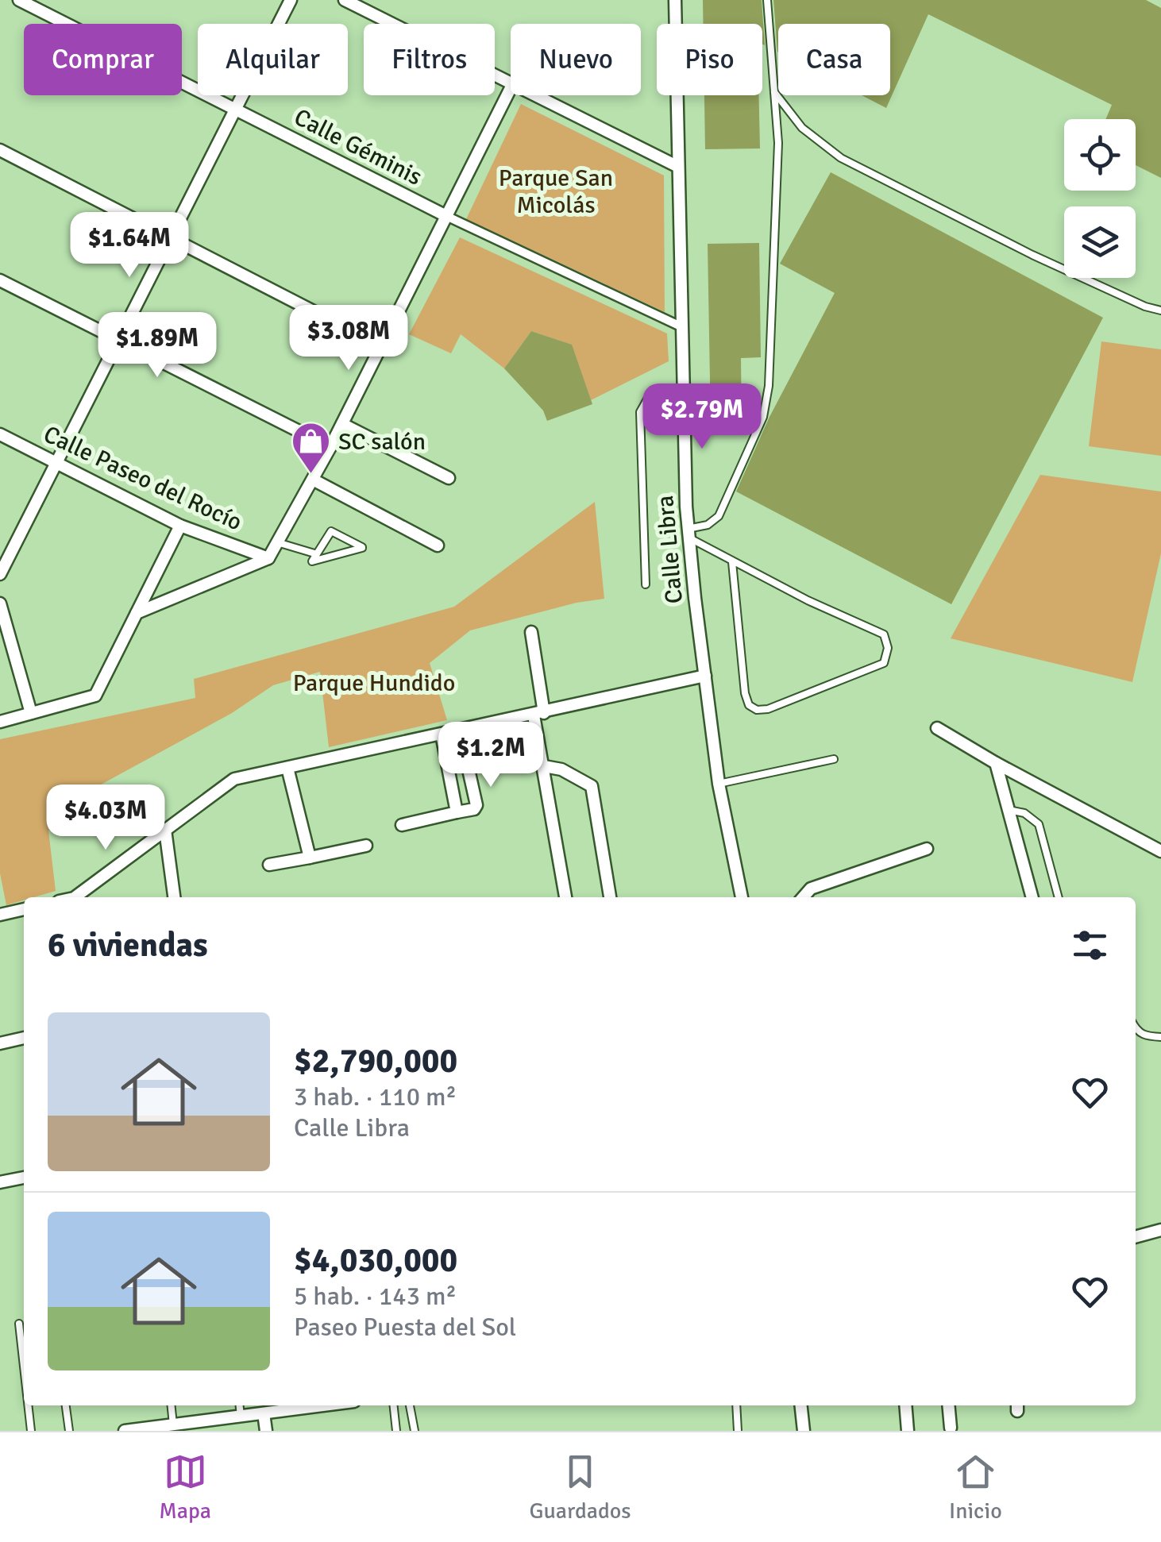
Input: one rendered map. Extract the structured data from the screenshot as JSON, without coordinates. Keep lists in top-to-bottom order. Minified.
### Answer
{"streets":{"street":["Calle Géminis","Calle Paseo del Rocío","Calle Libra"]},"crossings":[["Calle Géminis","Calle Libra"]],"parks":["Parque San Micolás","Parque Hundido"],"places":{"shop":["SC salón"]},"page":{"chip":["Comprar","Alquilar","Filtros","Nuevo","Piso","Casa"],"price":["$1.64M","$3.08M","$1.89M","$2.79M","$1.2M","$4.03M"],"heading":"6 viviendas","list":[{"name":"$2,790,000","note":"3 hab. · 110 m² · Calle Libra"},{"name":"$4,030,000","note":"5 hab. · 143 m² · Paseo Puesta del Sol"}],"tabs":["Mapa","Guardados","Inicio"]}}
